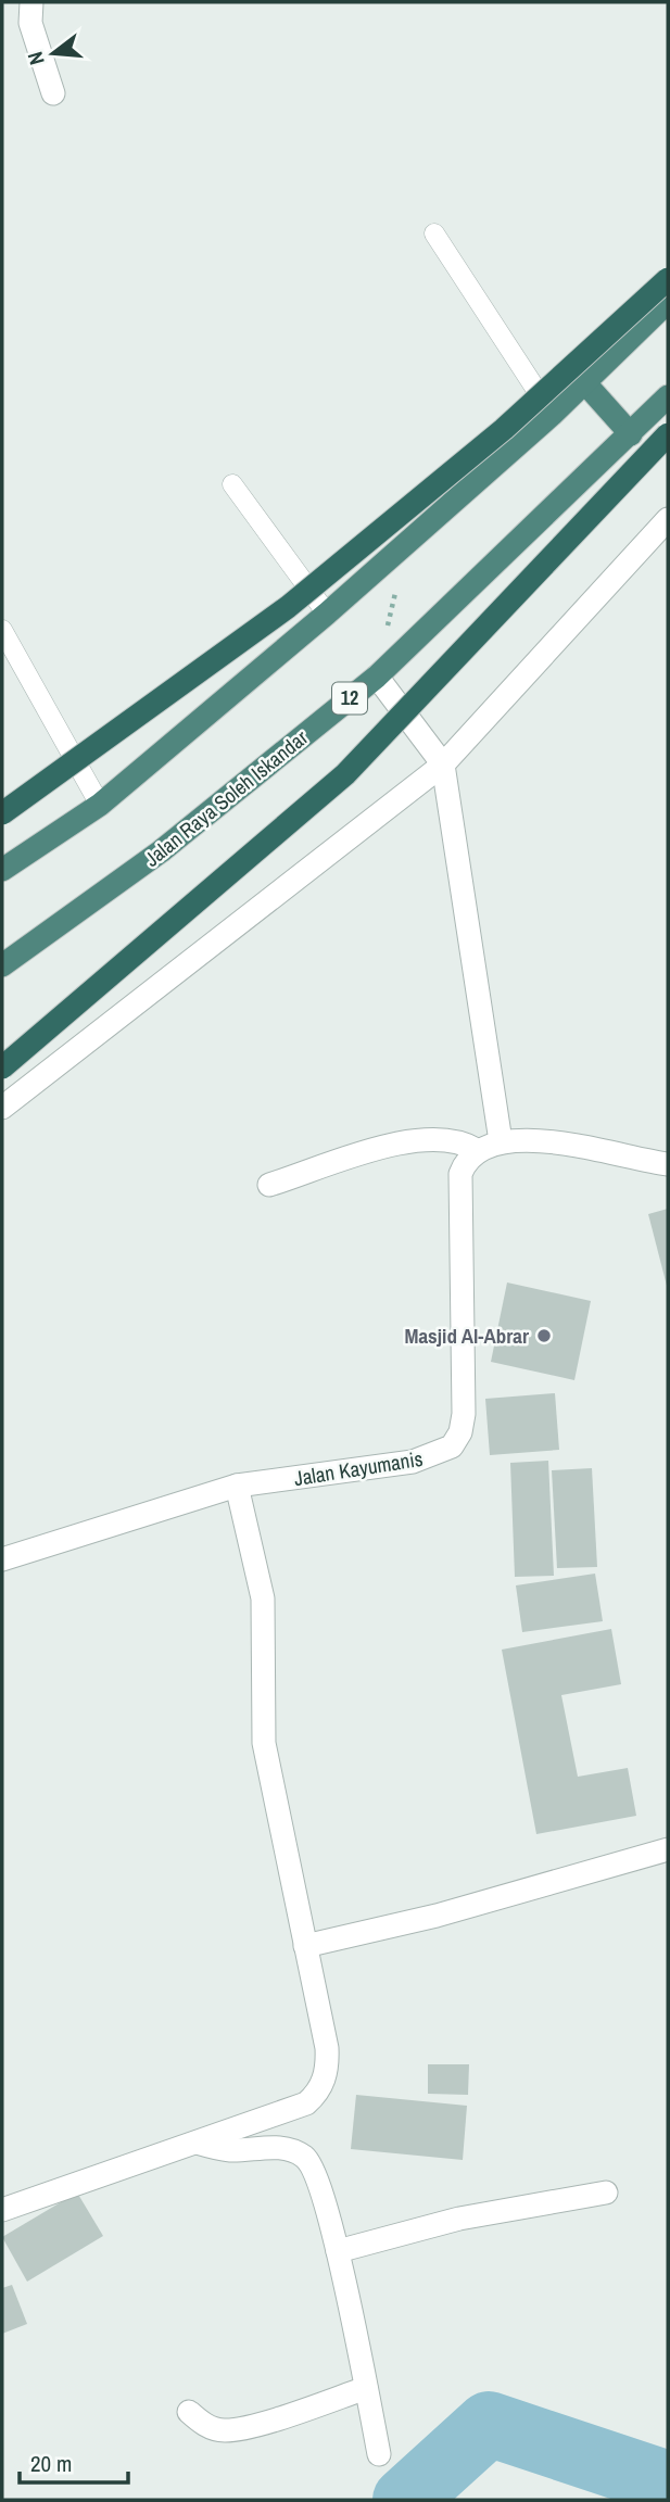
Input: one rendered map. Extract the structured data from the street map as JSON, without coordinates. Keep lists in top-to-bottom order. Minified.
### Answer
{"streets":{"highway":["12","Jalan Raya Soleh Iskandar"],"street":["Jalan Kayumanis"]},"places":["Masjid Al-Abrar"],"scale_bar":"20 m","north":"left"}
